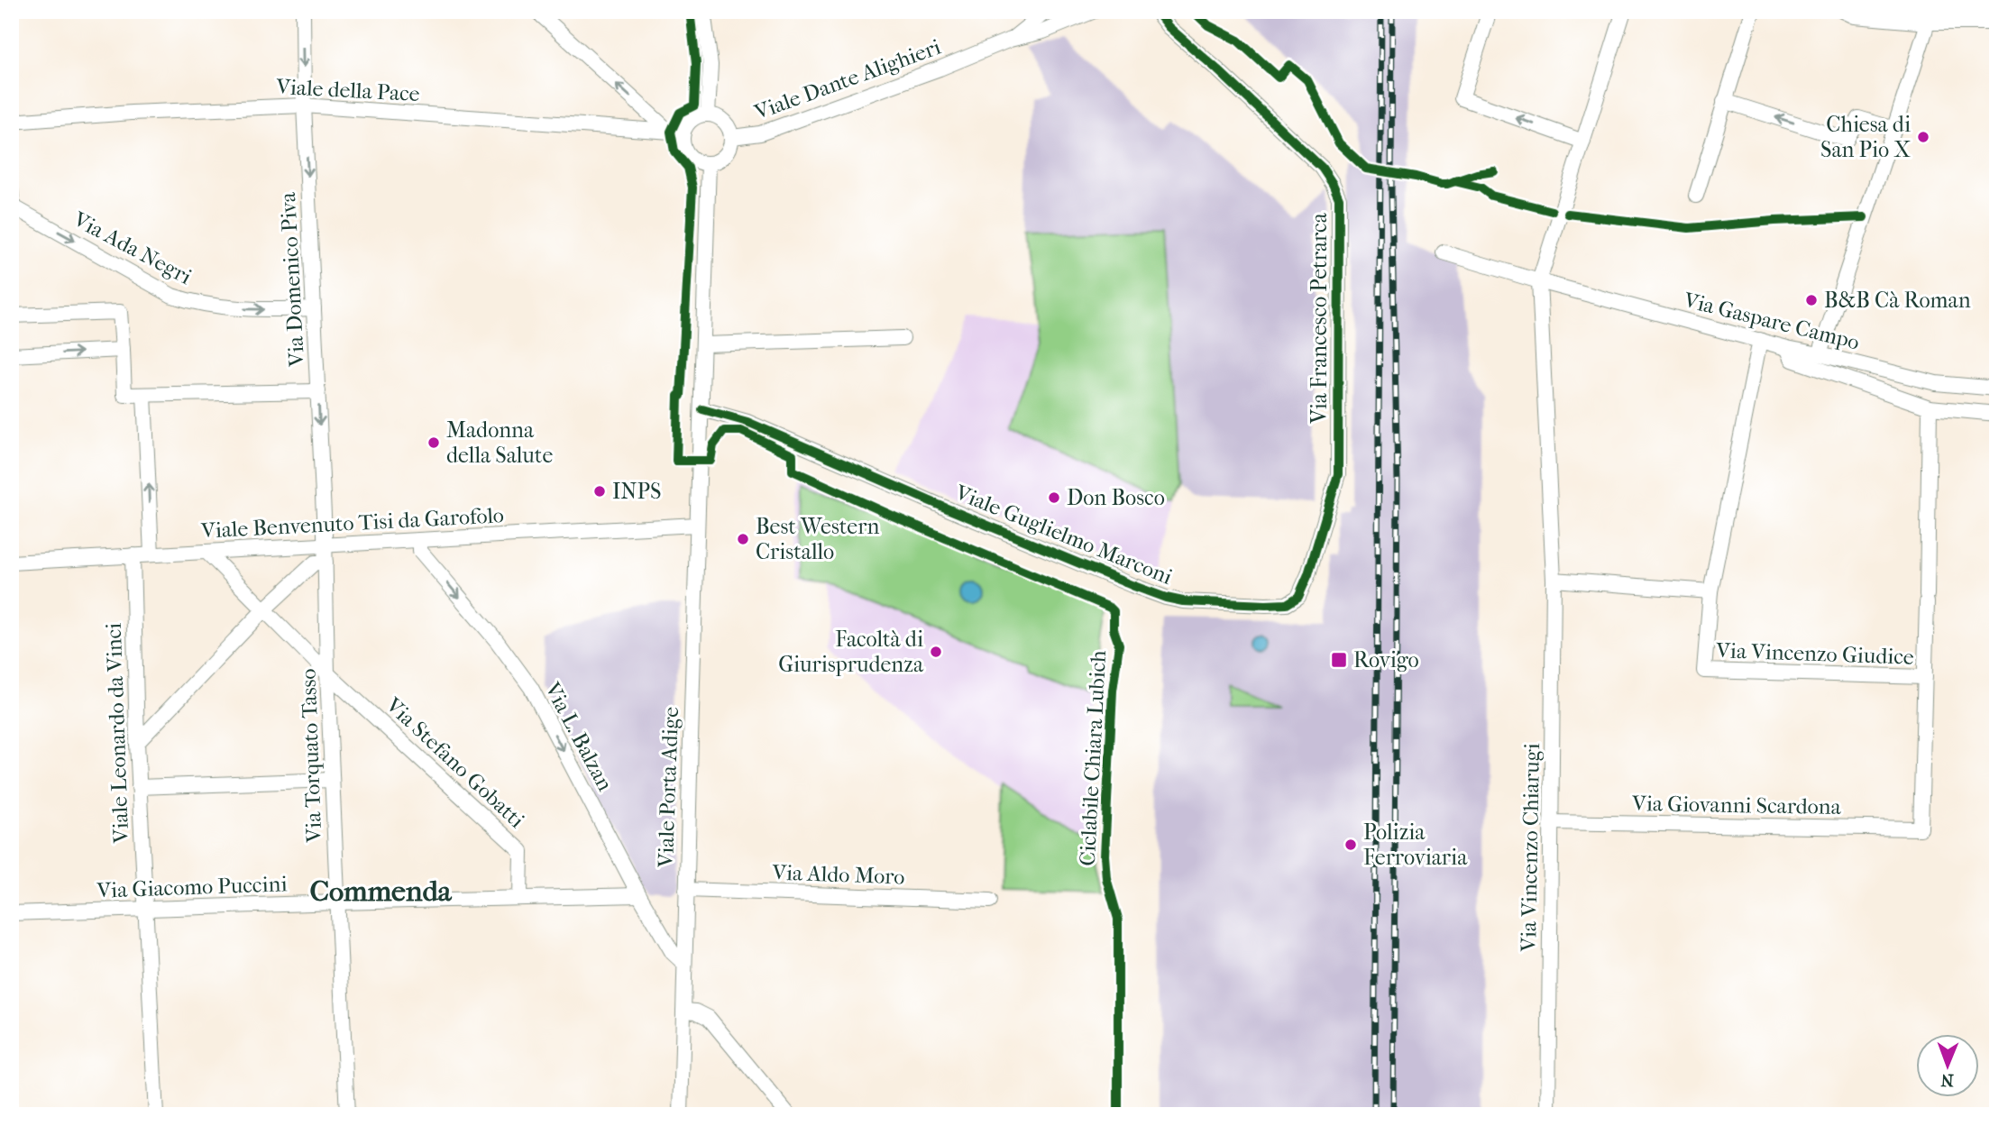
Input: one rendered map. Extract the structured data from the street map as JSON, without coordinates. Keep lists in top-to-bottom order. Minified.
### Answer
{"streets":{"street":["Viale Dante Alighieri","Viale della Pace","Via Ada Negri","Via Domenico Piva","Via Francesco Petrarca","Via Gaspare Campo","Viale Benvenuto Tisi da Garofolo","Viale Guglielmo Marconi","Via Vincenzo Giudice","Viale Leonardo da Vinci","Via L. Balzan","Via Torquato Tasso","Via Stefano Gobatti","Viale Porta Adige","Via Giovanni Scardona","Via Vincenzo Chiarugi","Via Aldo Moro","Via Giacomo Puccini"],"cycle path":["Ciclabile Chiara Lubich"]},"crossings":[["Viale Dante Alighieri","Viale della Pace"],["Viale Dante Alighieri","Viale Porta Adige"],["Viale della Pace","Via Domenico Piva"],["Viale della Pace","Viale Porta Adige"],["Via Ada Negri","Via Domenico Piva"],["Via Domenico Piva","Viale Benvenuto Tisi da Garofolo"],["Via Domenico Piva","Via Torquato Tasso"],["Via Francesco Petrarca","Viale Guglielmo Marconi"],["Via Gaspare Campo","Via Vincenzo Chiarugi"],["Viale Benvenuto Tisi da Garofolo","Viale Leonardo da Vinci"],["Viale Benvenuto Tisi da Garofolo","Via L. Balzan"],["Viale Benvenuto Tisi da Garofolo","Via Torquato Tasso"],["Viale Benvenuto Tisi da Garofolo","Via Stefano Gobatti"],["Viale Benvenuto Tisi da Garofolo","Viale Porta Adige"],["Viale Guglielmo Marconi","Viale Porta Adige"],["Via Vincenzo Giudice","Via Giovanni Scardona"],["Viale Leonardo da Vinci","Via Giacomo Puccini"],["Via L. Balzan","Viale Porta Adige"],["Via L. Balzan","Via Giacomo Puccini"],["Via Torquato Tasso","Via Stefano Gobatti"],["Via Torquato Tasso","Via Giacomo Puccini"],["Via Stefano Gobatti","Via Giacomo Puccini"],["Viale Porta Adige","Via Aldo Moro"],["Via Giovanni Scardona","Via Vincenzo Chiarugi"]],"one_way":["Via Domenico Piva","Via L. Balzan"],"districts":["Commenda"],"places":{"other":["Chiesa di San Pio X","B&B Cà Roman","Madonna della Salute","INPS","Don Bosco","Best Western Cristallo","Facoltà di Giurisprudenza","Polizia Ferroviaria"],"transit":["Rovigo"]},"north":"bottom"}
